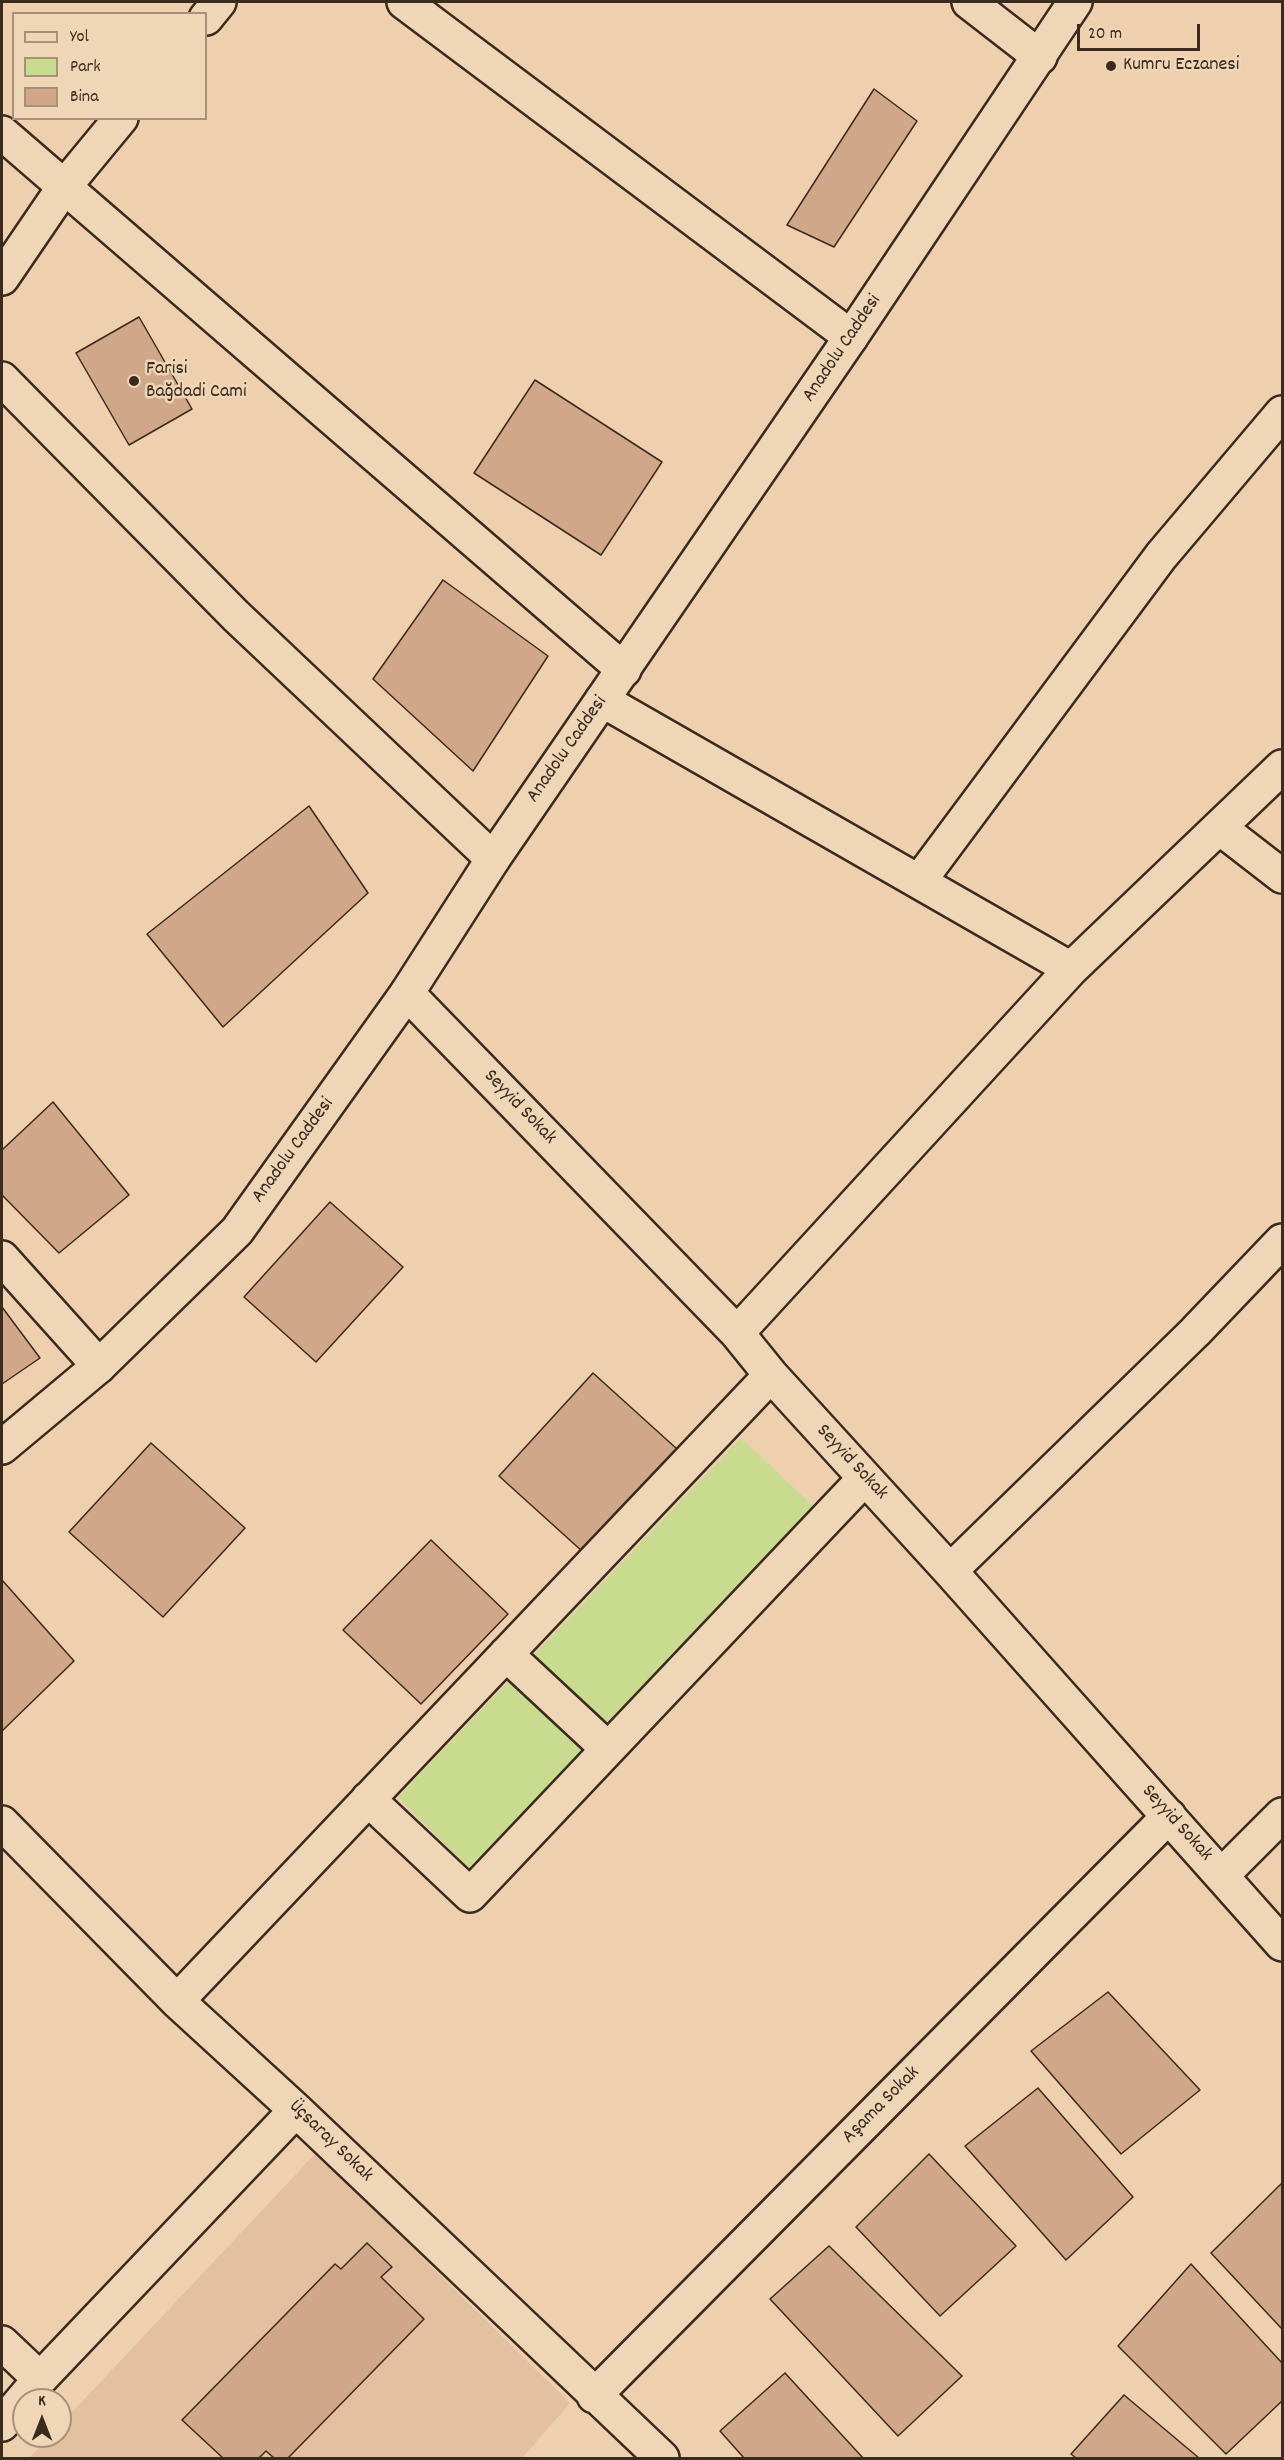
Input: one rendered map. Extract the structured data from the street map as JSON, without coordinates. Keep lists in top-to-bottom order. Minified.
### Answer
{"streets":{"street":["Anadolu Caddesi","Seyyid Sokak","Aşama Sokak","Üçsaray Sokak"]},"crossings":[["Anadolu Caddesi","Seyyid Sokak"],["Seyyid Sokak","Aşama Sokak"],["Aşama Sokak","Üçsaray Sokak"]],"places":["Kumru Eczanesi","Farisi Bağdadi Cami"],"legend":["Yol","Park","Bina"],"scale_bar":"20 m","north":"top"}
